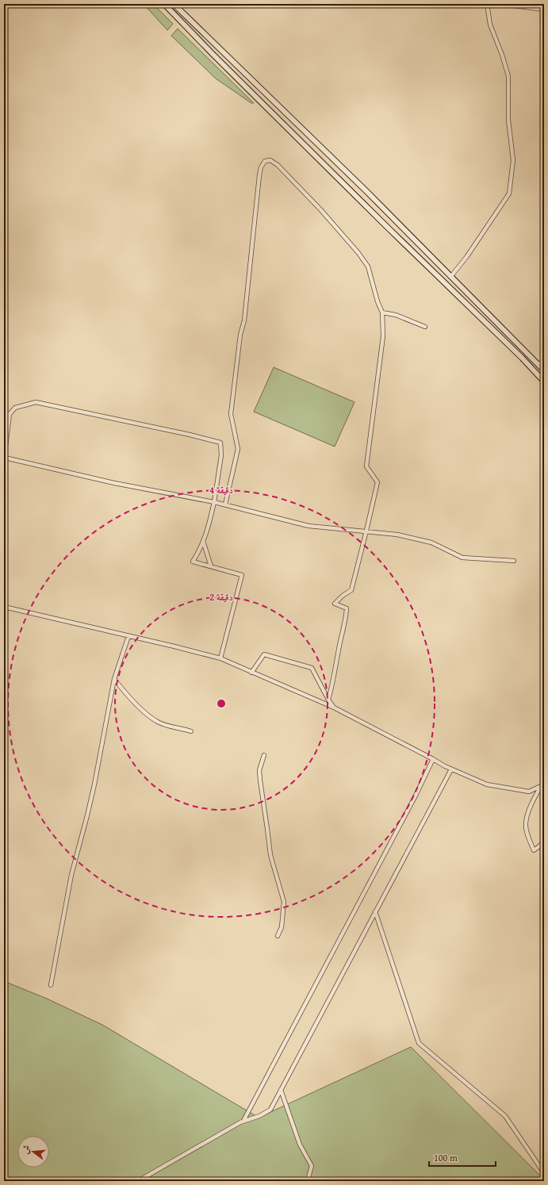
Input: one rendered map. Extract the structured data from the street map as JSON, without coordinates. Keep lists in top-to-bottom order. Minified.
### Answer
{"scale_bar":"100 m","north":"left","rings":["4 دقيقة","2 دقيقة"]}
